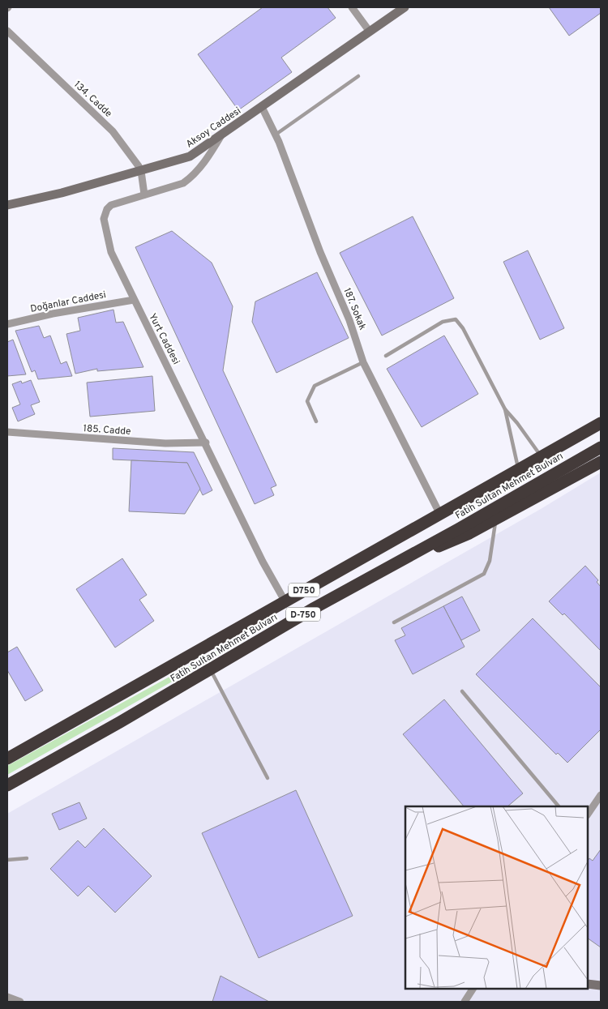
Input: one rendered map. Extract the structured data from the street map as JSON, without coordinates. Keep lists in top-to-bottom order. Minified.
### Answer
{"streets":{"highway":["Fatih Sultan Mehmet Bulvarı","D750","D-750"],"street":["134. Cadde","Aksoy Caddesi","Doğanlar Caddesi","187. Sokak","Yurt Caddesi","185. Cadde"]},"crossings":[["134. Cadde","Aksoy Caddesi"],["134. Cadde","Yurt Caddesi"],["Aksoy Caddesi","187. Sokak"],["Aksoy Caddesi","Yurt Caddesi"],["Doğanlar Caddesi","Yurt Caddesi"],["187. Sokak","Fatih Sultan Mehmet Bulvarı"],["Yurt Caddesi","185. Cadde"],["Yurt Caddesi","Fatih Sultan Mehmet Bulvarı"]]}
